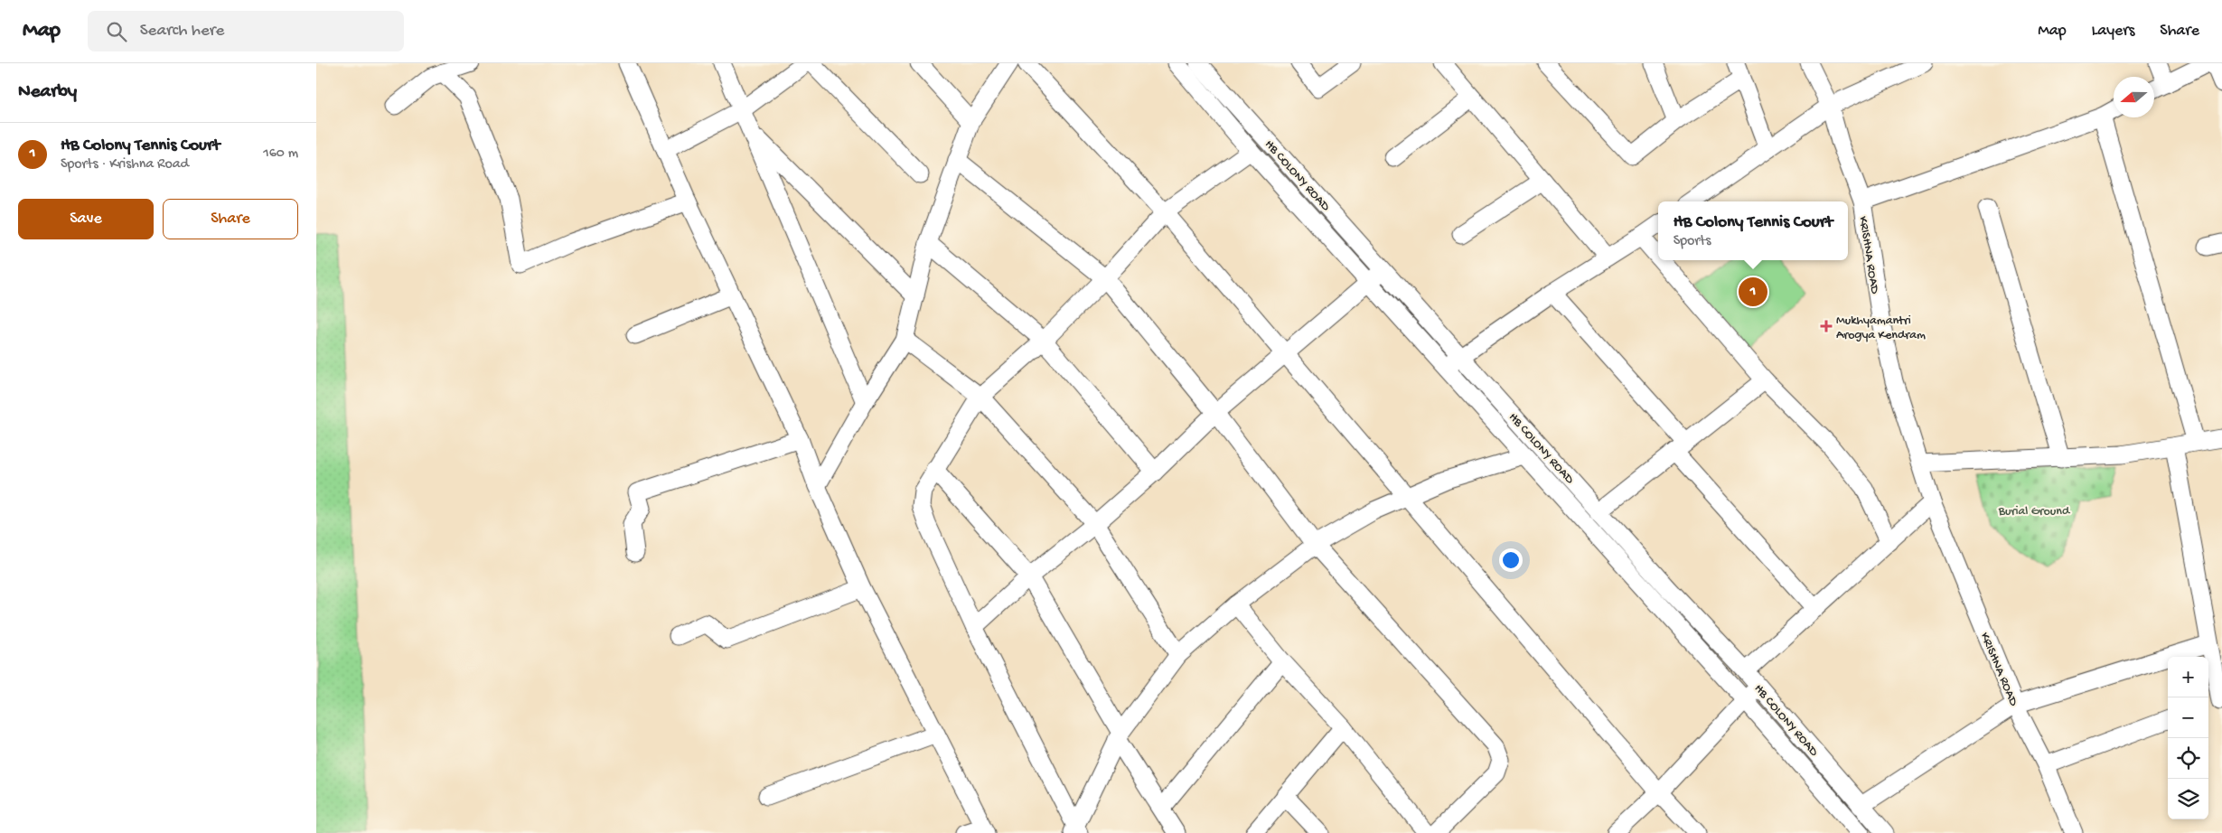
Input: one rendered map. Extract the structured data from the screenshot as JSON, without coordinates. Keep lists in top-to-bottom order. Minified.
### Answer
{"streets":{"street":["HB COLONY ROAD","KRISHNA ROAD"]},"parks":["Burial Ground"],"places":{"health":["Mukhyamantri Arogya Kendram"]},"north":"left","page":{"header":"Map","search":"Search here","nav":["Map","Layers","Share"],"heading":"Nearby","list":[{"mark":"1","name":"HB Colony Tennis Court","note":"Sports · Krishna Road","value":"160 m"}],"buttons":["Save","Share"],"popup":["HB Colony Tennis Court","Sports"],"pins":"1","map_buttons":["+","−"]}}
